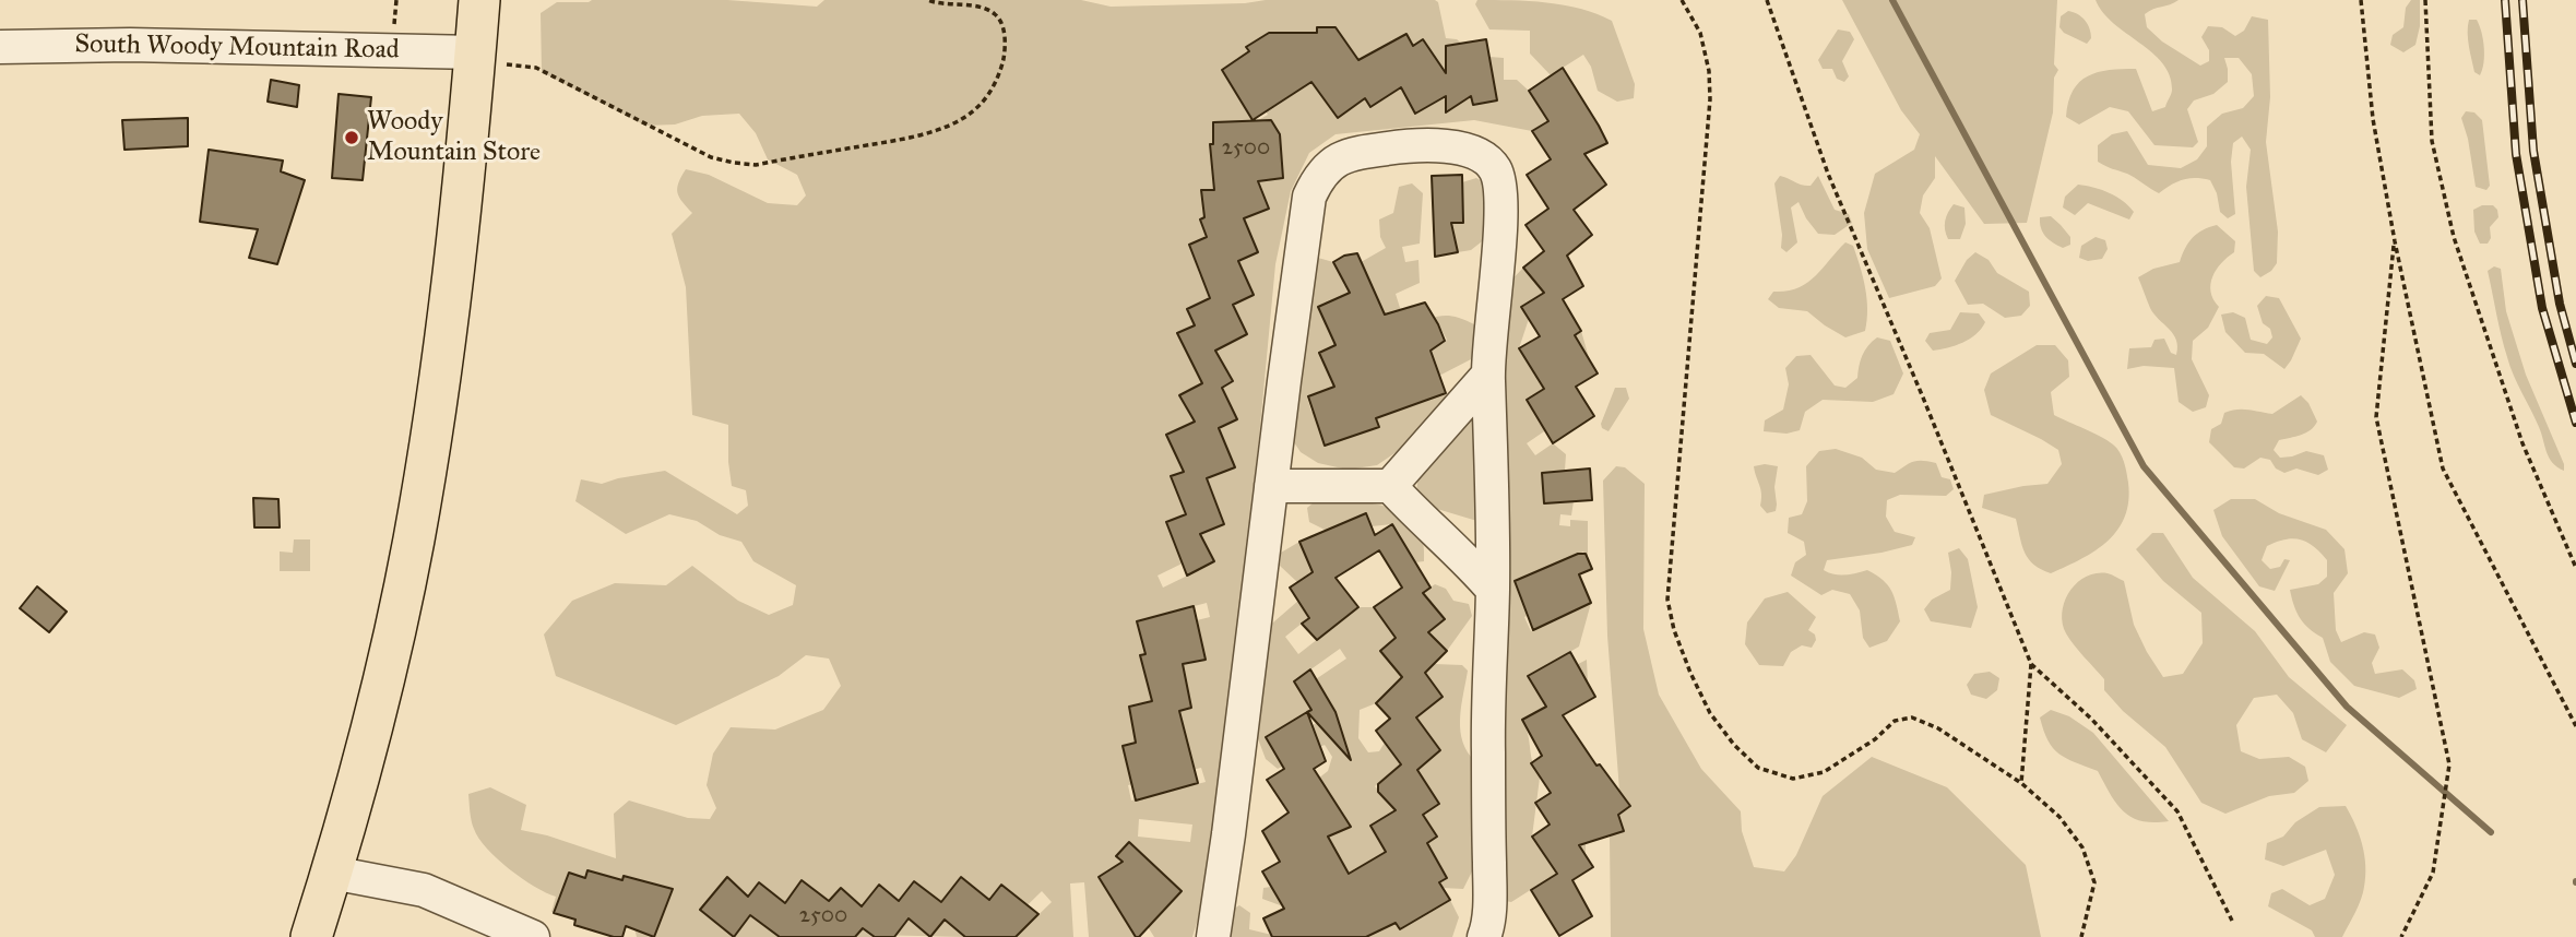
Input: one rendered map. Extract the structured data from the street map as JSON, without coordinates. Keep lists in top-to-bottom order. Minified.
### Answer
{"streets":{"street":["South Woody Mountain Road"]},"places":["Woody Mountain Store"],"house_numbers":["2500","2500"]}
